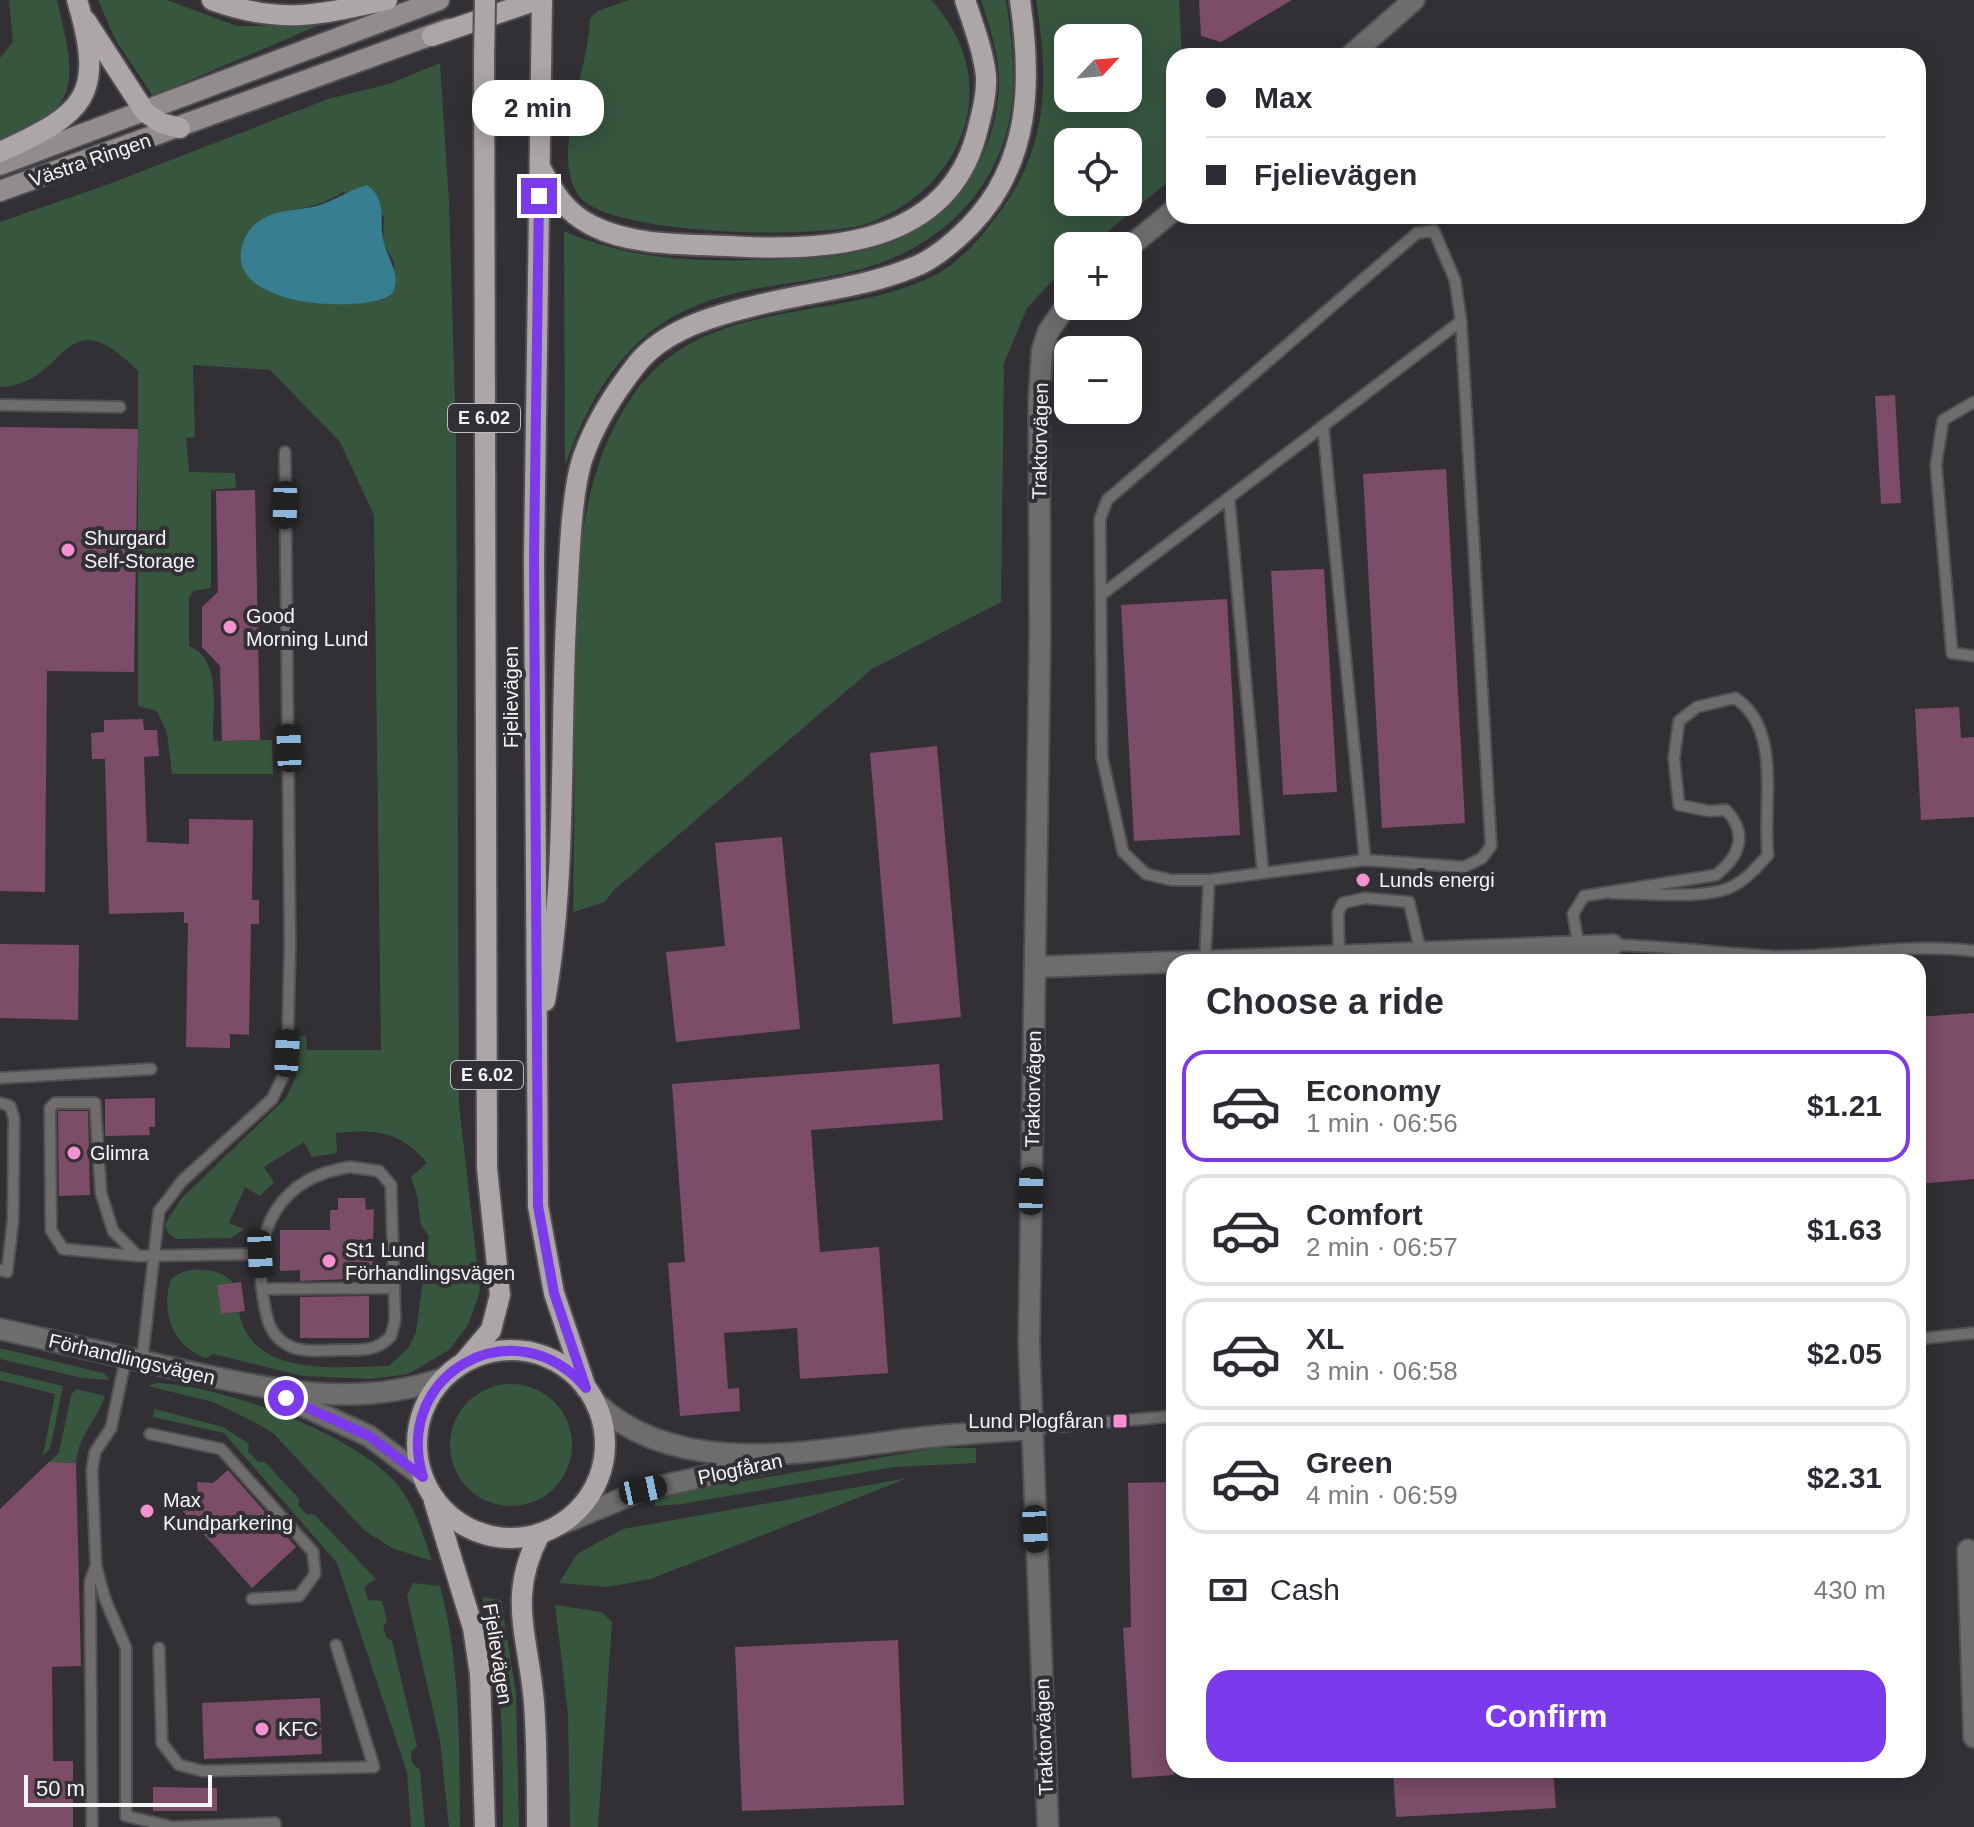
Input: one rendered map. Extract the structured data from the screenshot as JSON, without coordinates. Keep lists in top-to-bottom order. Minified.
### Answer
{"streets":{"main road":["Västra Ringen","E 6.02","Fjelievägen"],"street":["Traktorvägen","Förhandlingsvägen","Plogfåran"]},"crossings":[["Traktorvägen","Plogfåran"],["Fjelievägen","Förhandlingsvägen"],["Fjelievägen","Plogfåran"],["Förhandlingsvägen","Plogfåran"]],"places":{"other":["Shurgard Self-Storage","Good Morning Lund","Lunds energi","Glimra","St1 Lund Förhandlingsvägen","Max Kundparkering","KFC"],"transit":["Lund Plogfåran"]},"scale_bar":"50 m","north":"top right","page":{"map_buttons":["+","−"],"banner":["Max","Fjelievägen"],"bubble":"2 min","heading":"Choose a ride","list":[{"name":"Economy","note":"1 min · 06:56","value":"$1.21"},{"name":"Comfort","note":"2 min · 06:57","value":"$1.63"},{"name":"XL","note":"3 min · 06:58","value":"$2.05"},{"name":"Green","note":"4 min · 06:59","value":"$2.31"}],"pay":["Cash","430 m"],"buttons":"Confirm","scale":"50 m"}}
